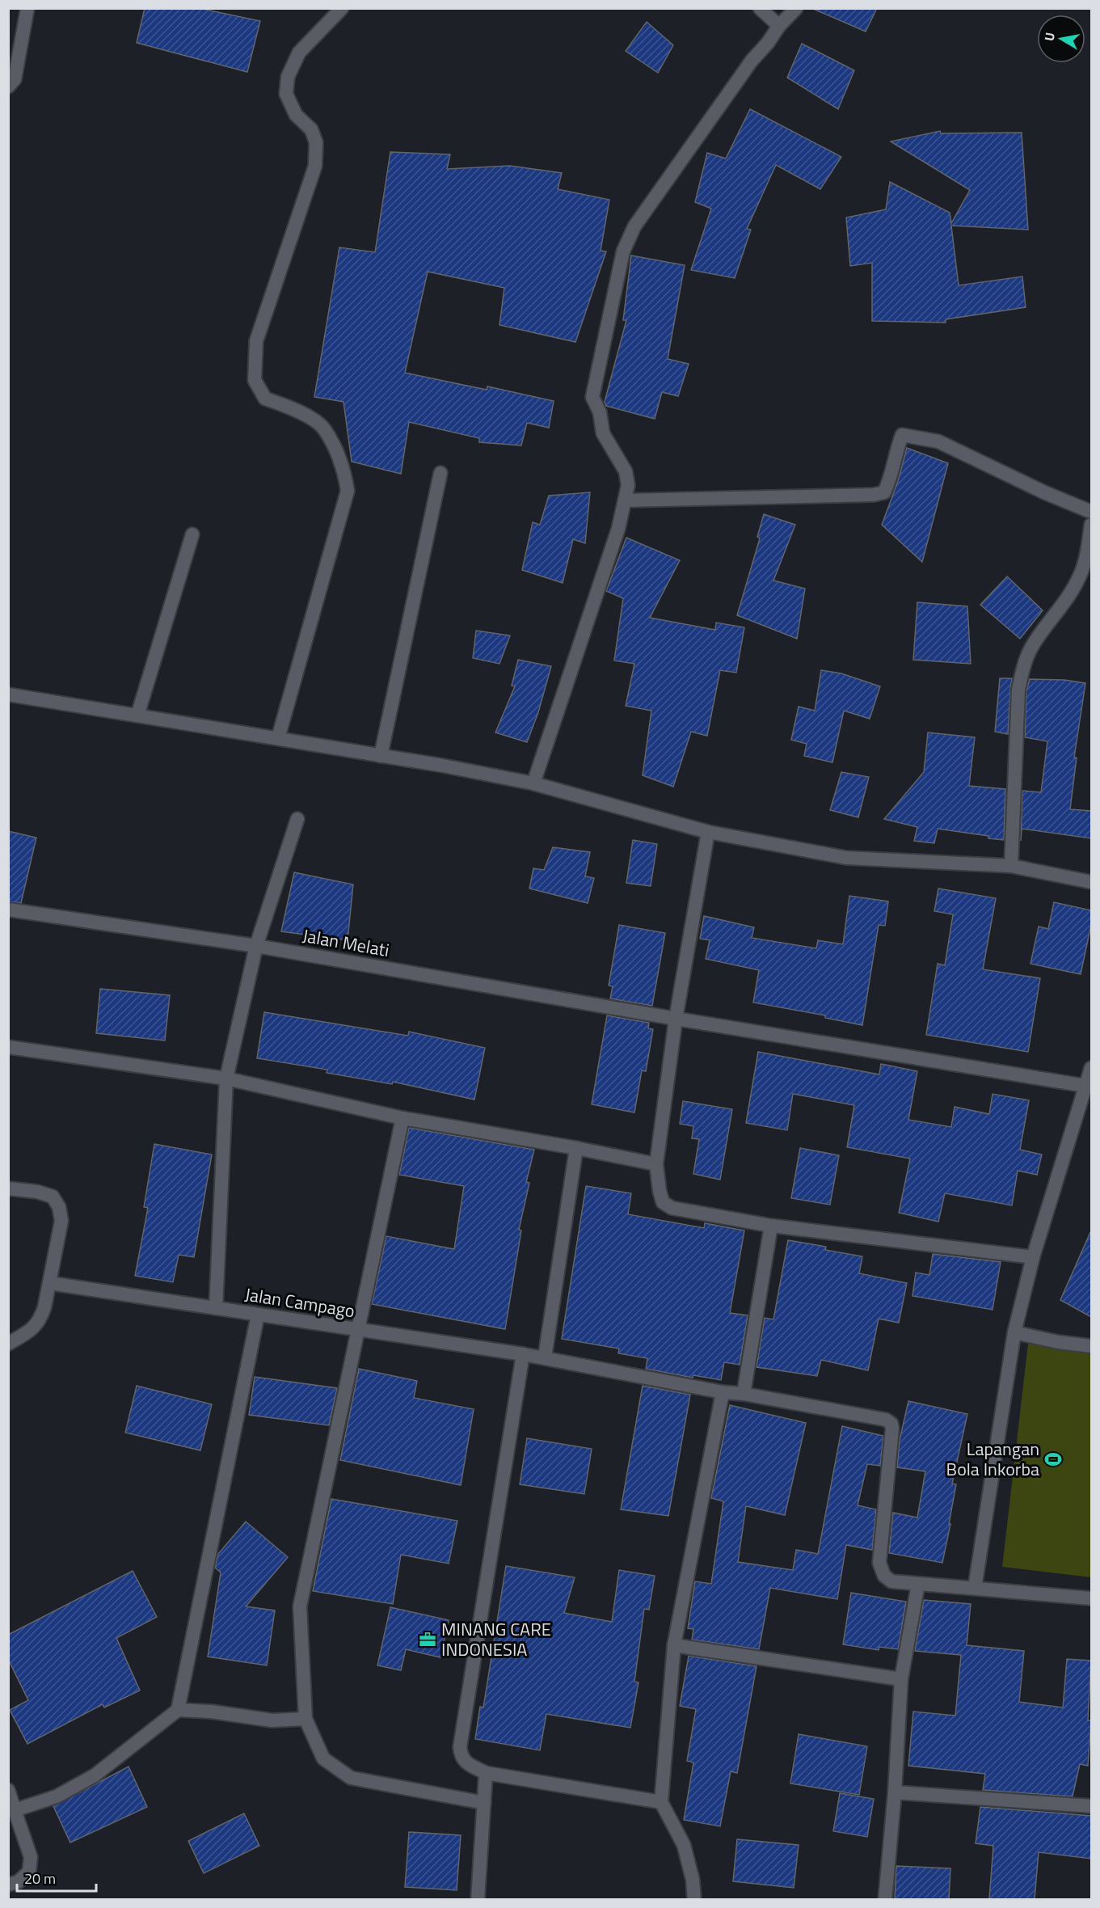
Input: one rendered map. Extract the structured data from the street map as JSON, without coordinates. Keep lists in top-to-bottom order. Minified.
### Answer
{"streets":{"street":["Jalan Melati","Jalan Campago"]},"places":{"sports":["Lapangan Bola Inkorba"],"office":["MINANG CARE INDONESIA"]},"scale_bar":"20 m","north":"left"}
